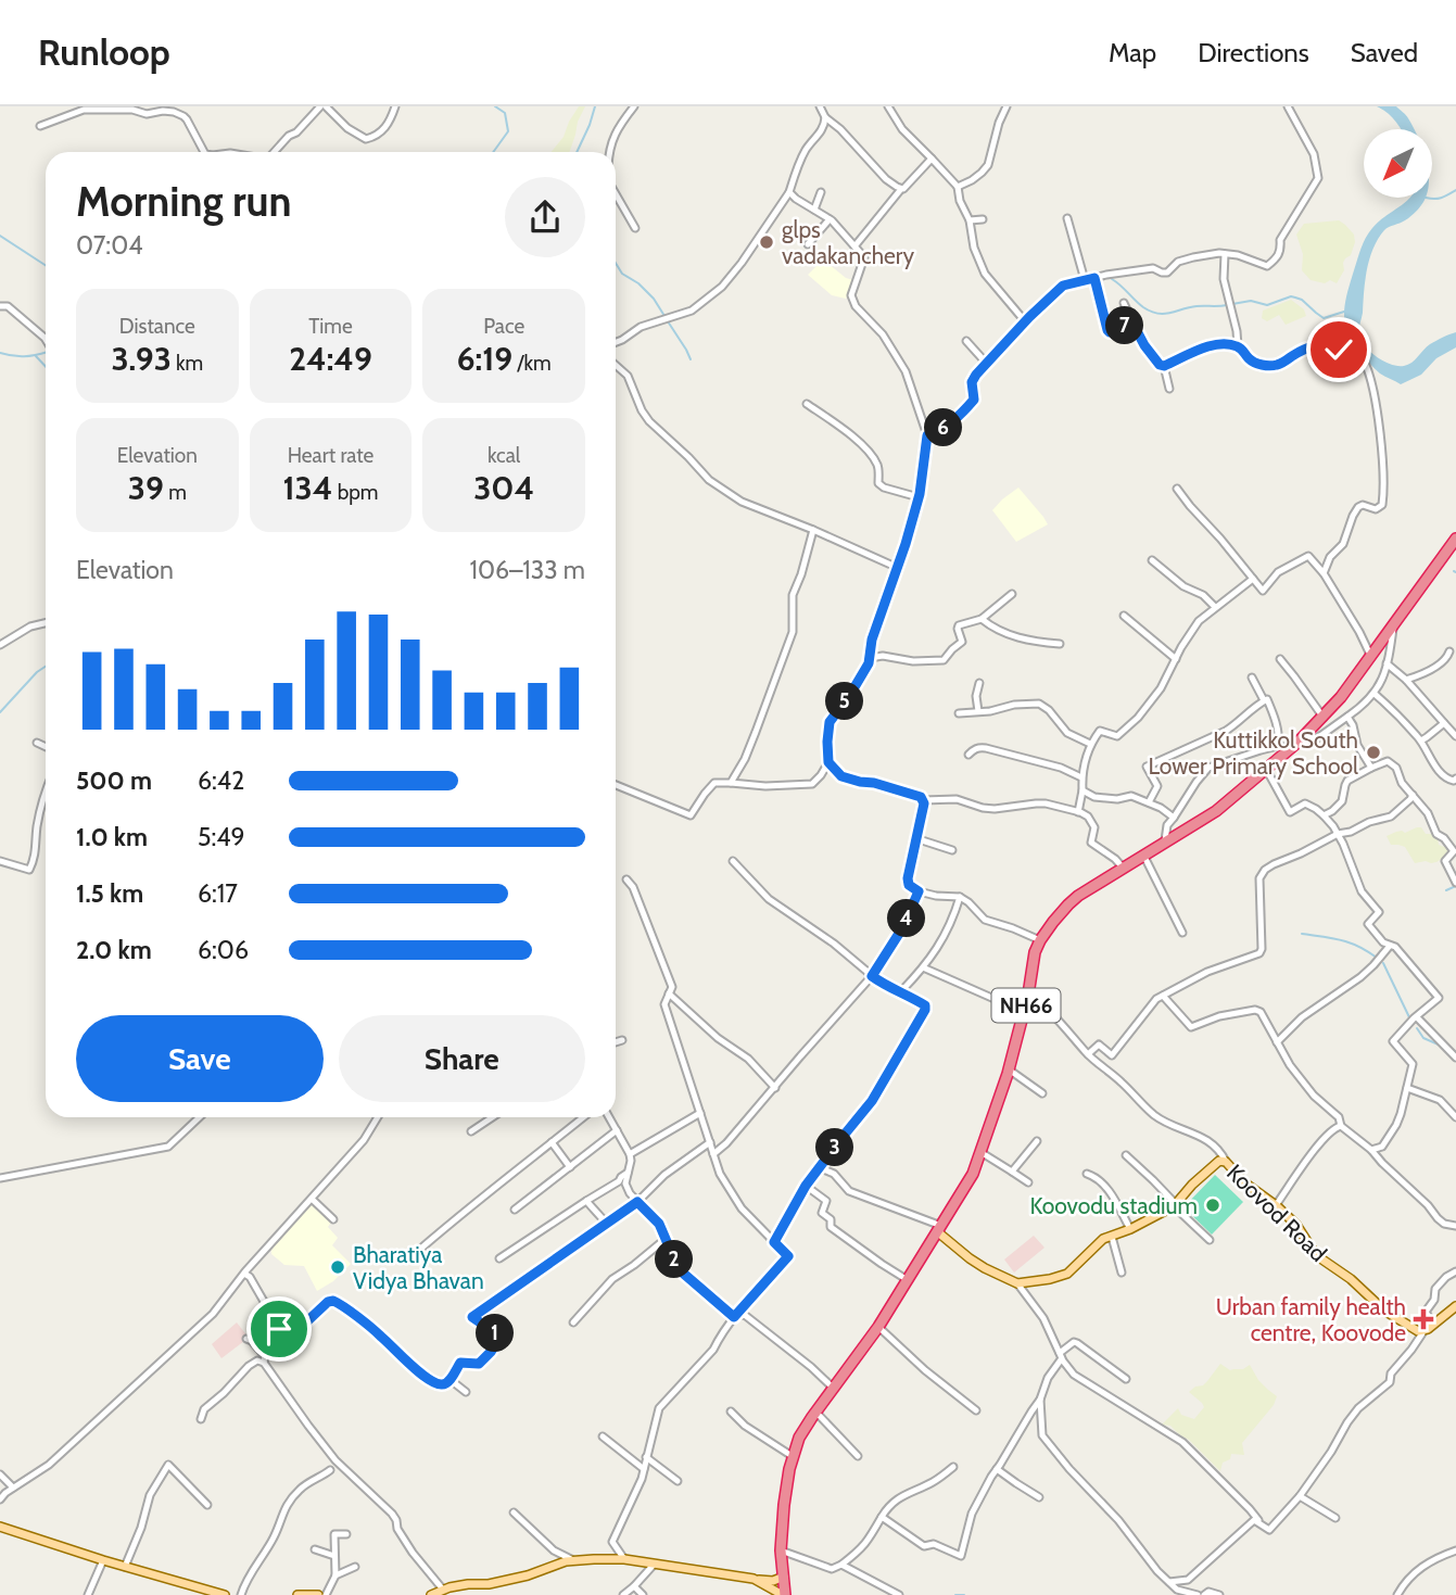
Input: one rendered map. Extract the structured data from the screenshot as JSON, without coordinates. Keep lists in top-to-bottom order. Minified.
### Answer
{"streets":{"highway":["NH66"],"main road":["Koovod Road"]},"places":{"other":["glps vadakanchery","Kuttikkol South Lower Primary School","Koovodu stadium","Bharatiya Vidya Bhavan"],"health":["Urban family health centre, Koovode"]},"north":"bottom left","page":{"header":"Runloop","nav":["Map","Directions","Saved"],"heading":["Morning run","07:04"],"stats":[["Distance","3.93 km"],["Time","24:49"],["Pace","6:19 /km"],["Elevation","39 m"],["Heart rate","134 bpm"],["kcal","304"]],"pins":["7","6","5","4","3","2","1"],"chart":["Elevation","106–133 m"],"list":[{"name":"500 m","note":"6:42"},{"name":"1.0 km","note":"5:49"},{"name":"1.5 km","note":"6:17"},{"name":"2.0 km","note":"6:06"}],"buttons":["Save","Share"]}}
